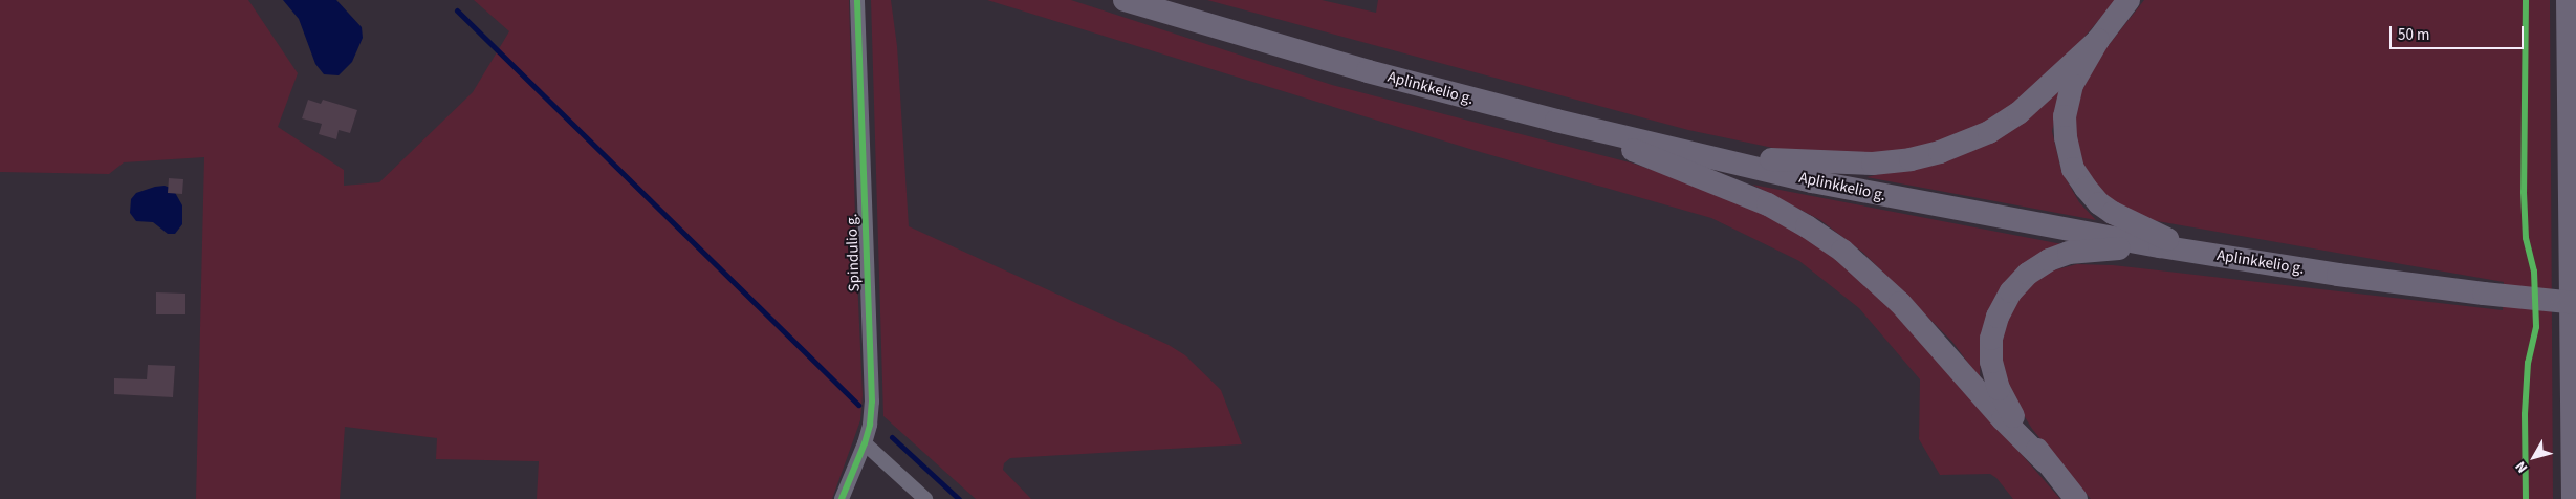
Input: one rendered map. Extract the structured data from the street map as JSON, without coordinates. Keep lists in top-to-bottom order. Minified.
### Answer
{"streets":{"highway":["Aplinkkelio g."],"street":["Spindulio g."]},"scale_bar":"50 m","north":"bottom left"}
